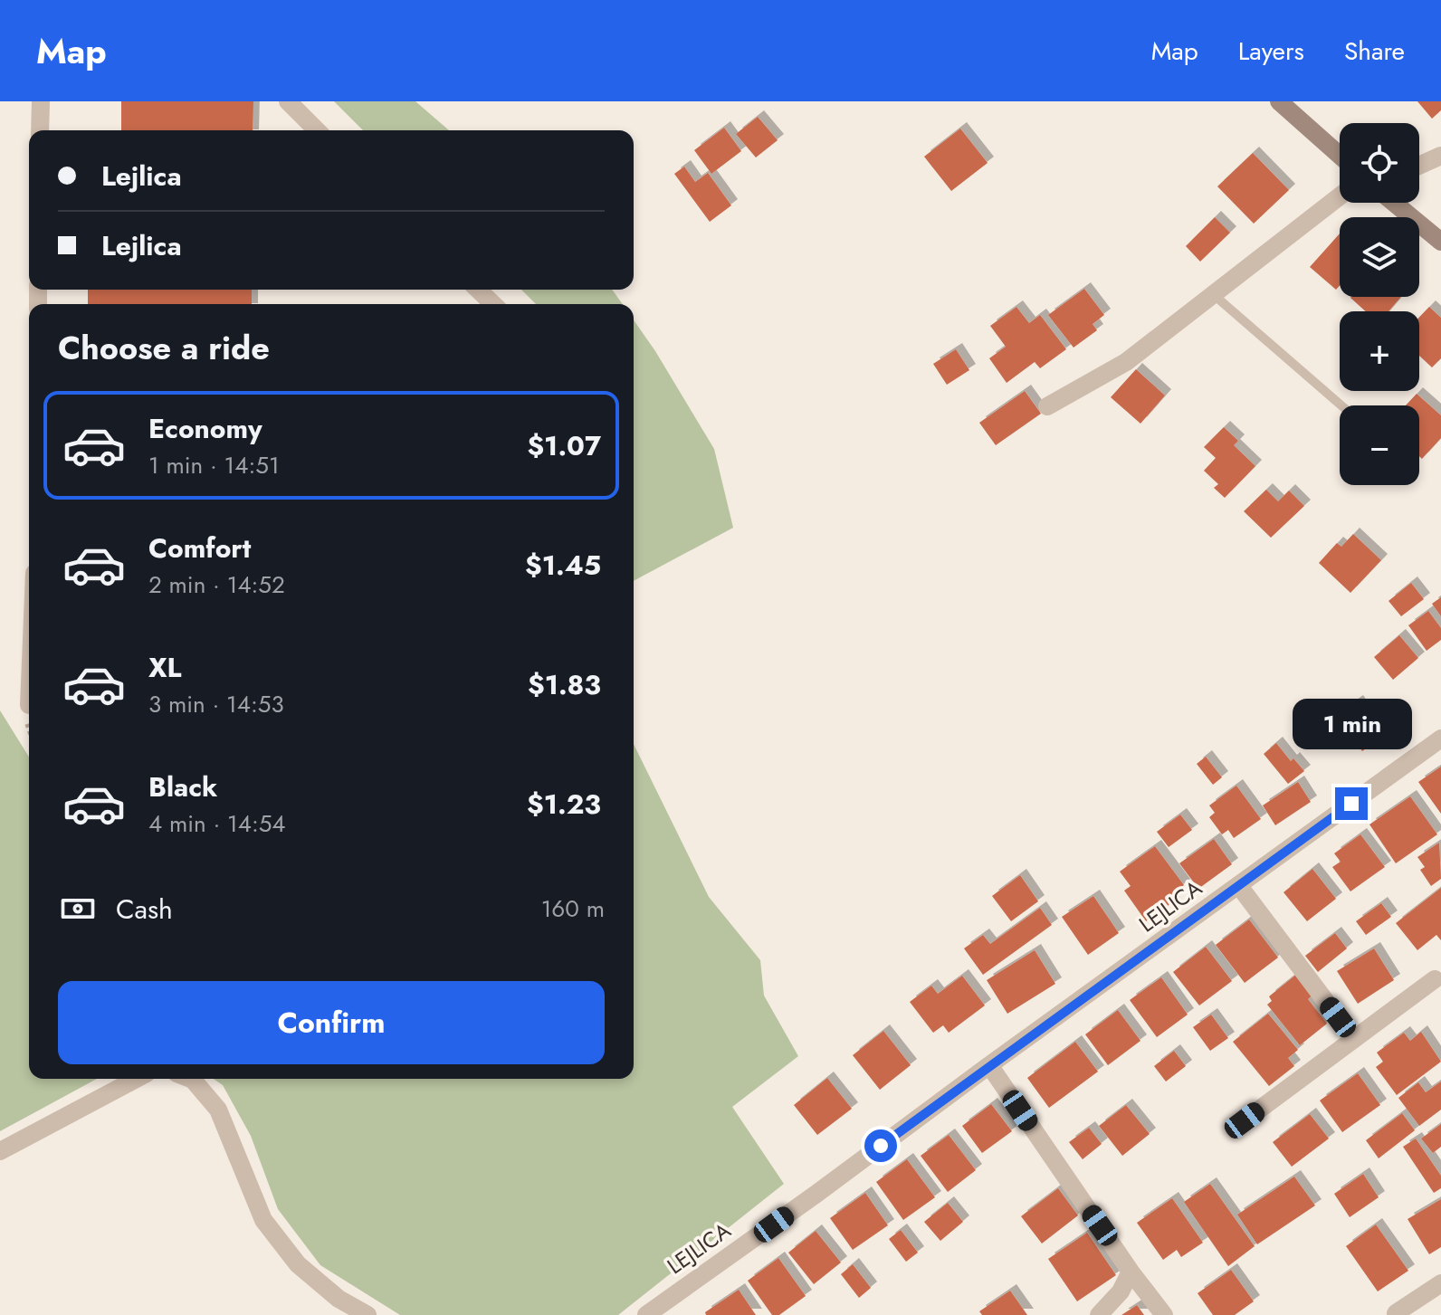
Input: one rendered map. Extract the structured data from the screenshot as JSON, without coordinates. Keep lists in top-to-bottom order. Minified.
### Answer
{"streets":{"street":["LEJLICA"]},"page":{"header":"Map","nav":["Map","Layers","Share"],"map_buttons":["+","−"],"banner":["Lejlica","Lejlica"],"heading":"Choose a ride","list":[{"name":"Economy","note":"1 min · 14:51","value":"$1.07"},{"name":"Comfort","note":"2 min · 14:52","value":"$1.45"},{"name":"XL","note":"3 min · 14:53","value":"$1.83"},{"name":"Black","note":"4 min · 14:54","value":"$1.23"}],"bubble":"1 min","pay":["Cash","160 m"],"buttons":"Confirm"}}
